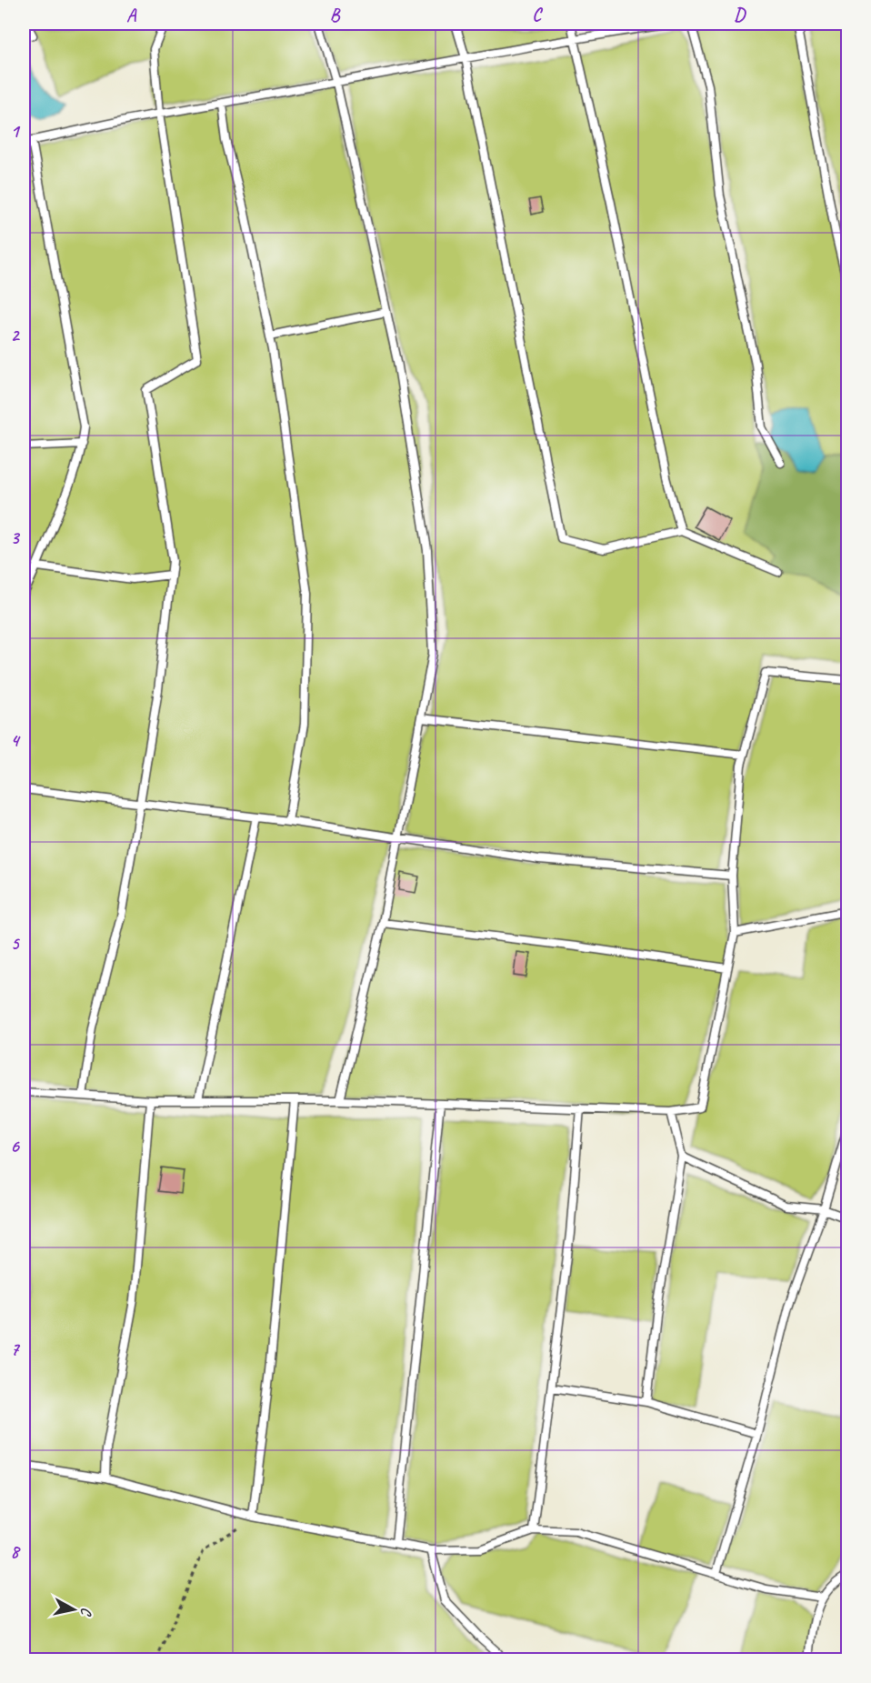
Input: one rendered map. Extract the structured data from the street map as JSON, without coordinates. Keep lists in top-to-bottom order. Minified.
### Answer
{"north":"right","grid":{"columns":["A","B","C","D"],"rows":["1","2","3","4","5","6","7","8"]}}
